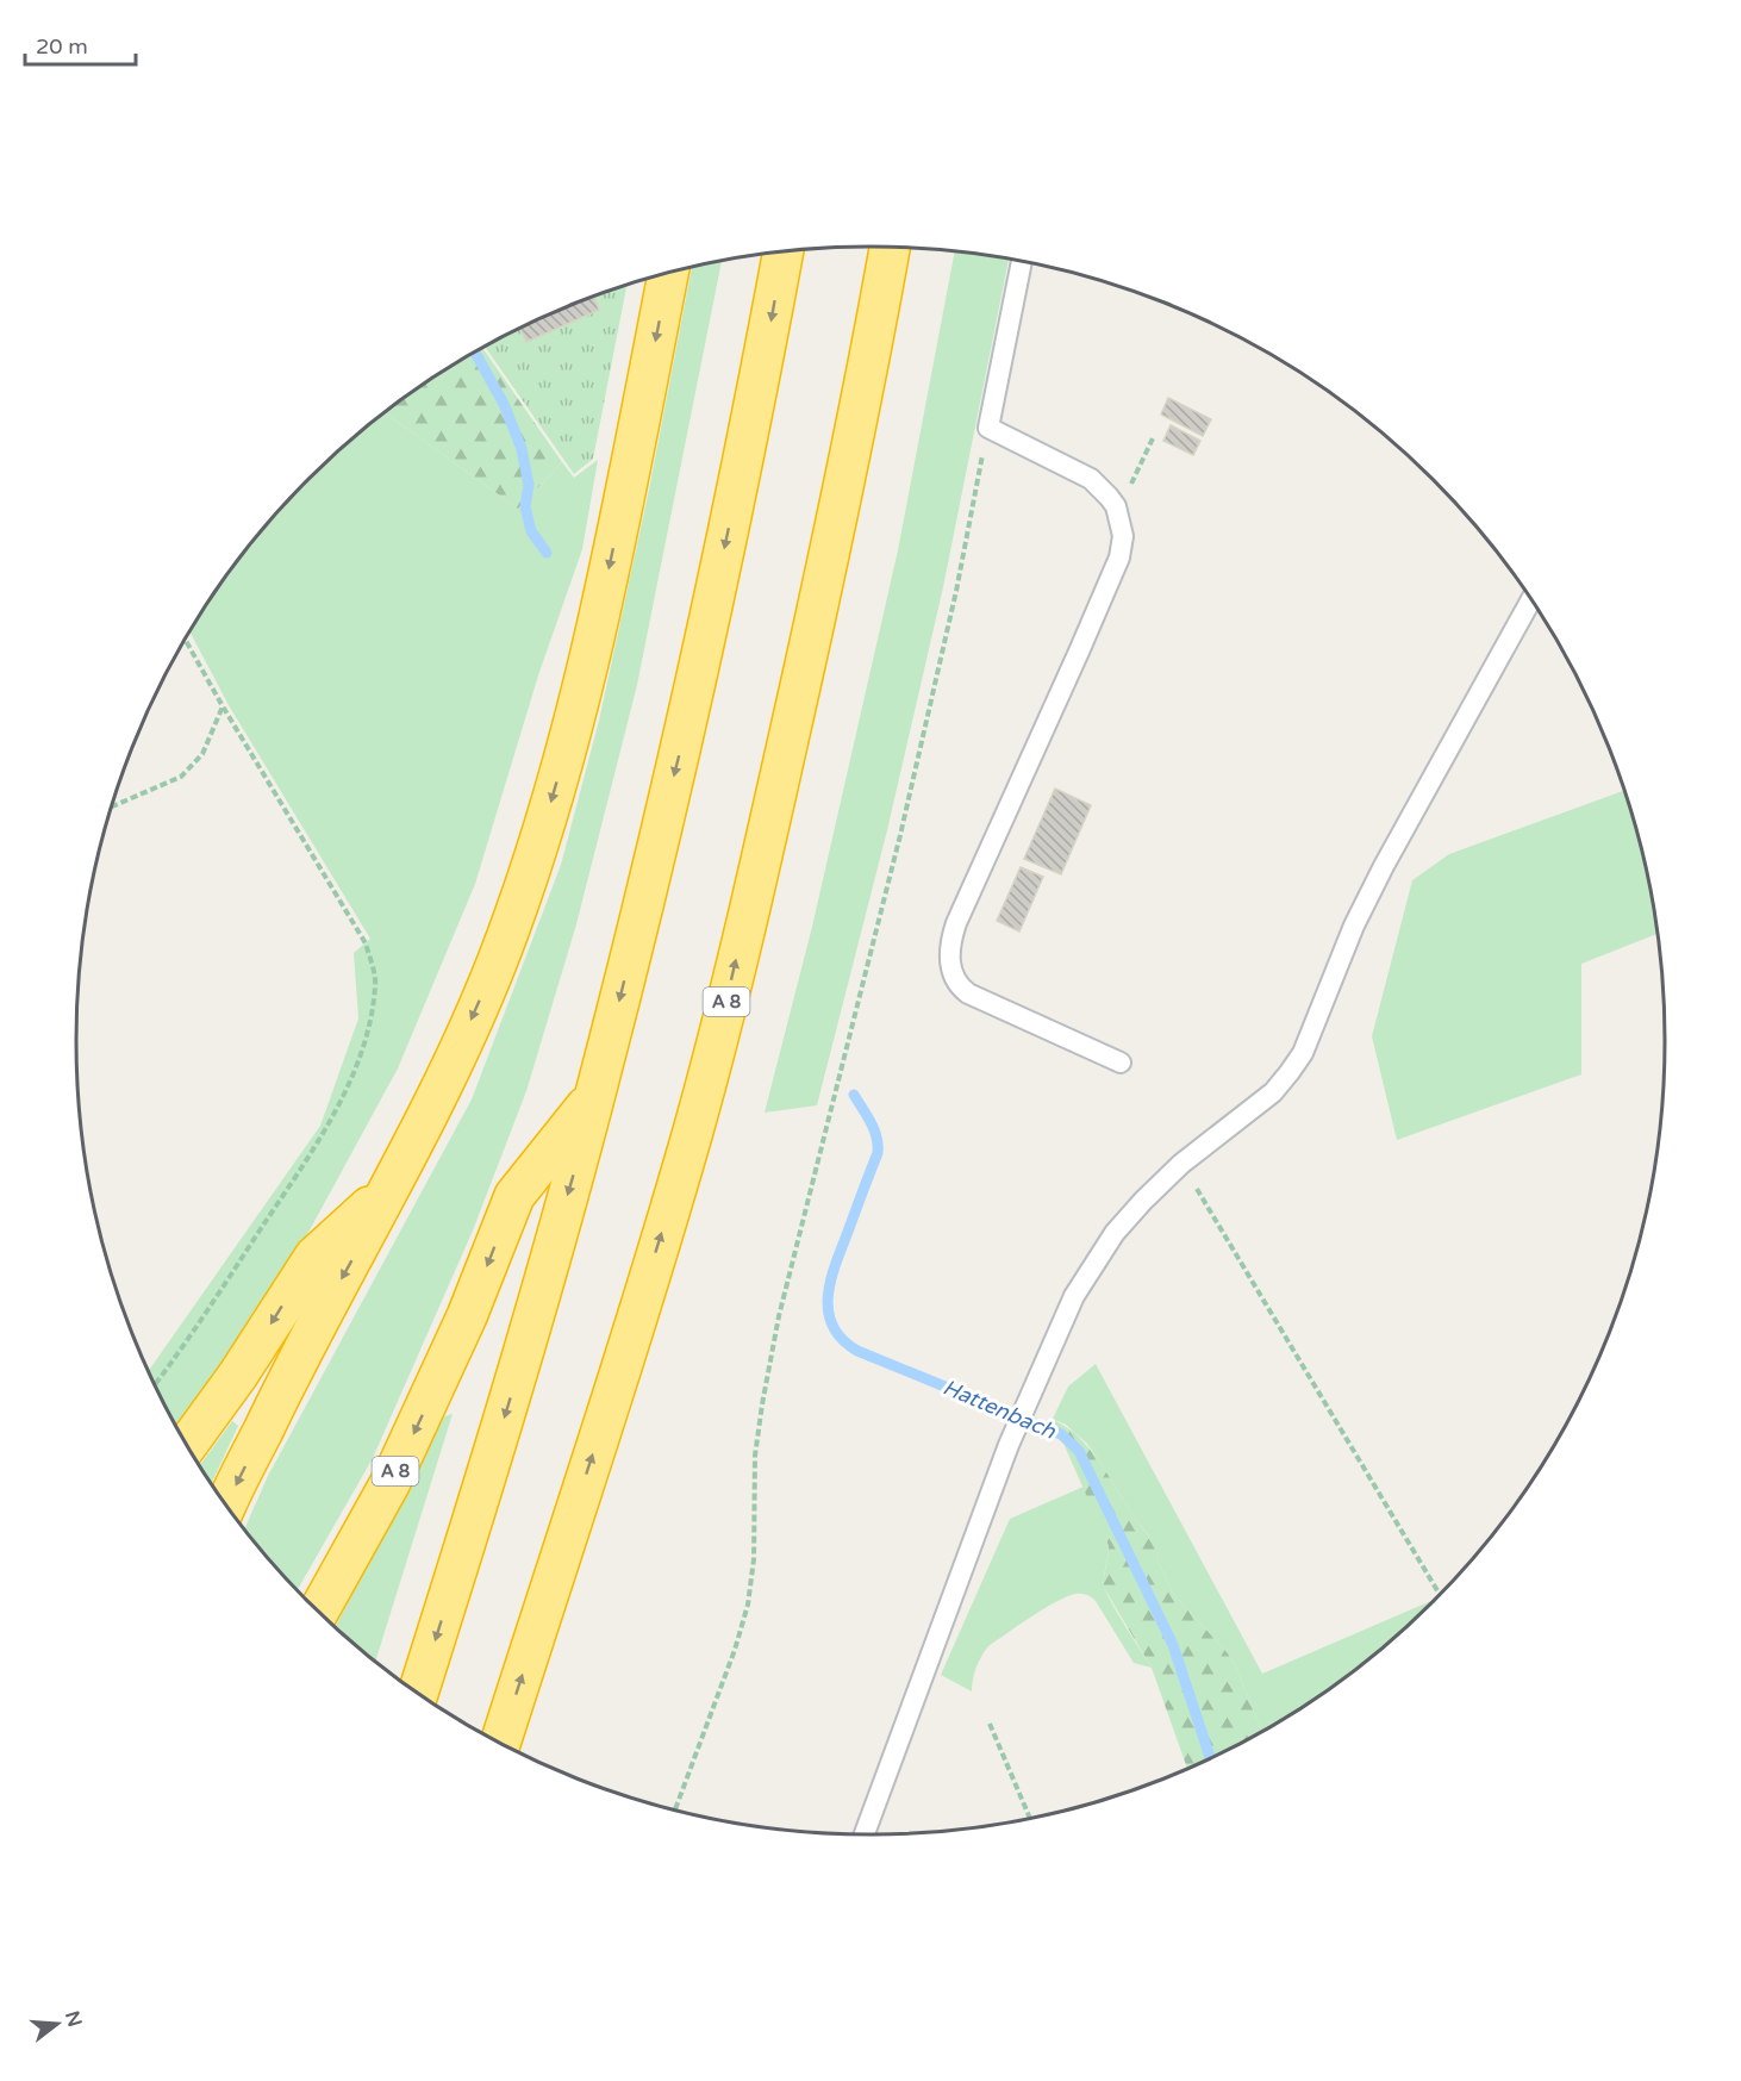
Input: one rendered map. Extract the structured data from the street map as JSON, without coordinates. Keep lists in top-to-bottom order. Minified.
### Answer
{"streets":{"highway":["A 8"]},"water":["Hattenbach"],"scale_bar":"20 m","north":"right"}
